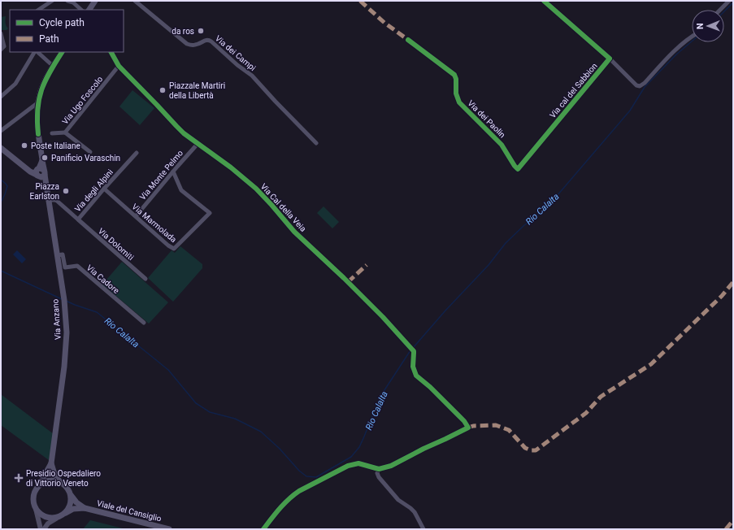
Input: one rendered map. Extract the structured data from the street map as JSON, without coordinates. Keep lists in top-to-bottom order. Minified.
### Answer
{"streets":{"main road":["Via Anzano","Viale del Cansiglio"],"street":["Via dei Campi","Via cal del Sabbion","Via Ugo Foscolo","Via dei Paolin","Via Monte Pelmo","Via degli Alpini","Via Cal della Veia","Via Marmolada","Via Dolomiti","Via Cadore"]},"crossings":[["Via cal del Sabbion","Via dei Paolin"],["Via Ugo Foscolo","Via Cal della Veia"],["Via Monte Pelmo","Via Cal della Veia"],["Via Monte Pelmo","Via Marmolada"],["Via degli Alpini","Via Marmolada"],["Via degli Alpini","Via Dolomiti"],["Via degli Alpini","Via Anzano"],["Via Cadore","Via Anzano"],["Via Anzano","Viale del Cansiglio"]],"water":["Rio Calalta"],"places":{"other":["da ros","Piazzale Martiri della Libertà","Poste Italiane","Panificio Varaschin","Piazza Earlston"],"health":["Presidio Ospedaliero di Vittorio Veneto"]},"legend":["Cycle path","Path"],"north":"left"}
